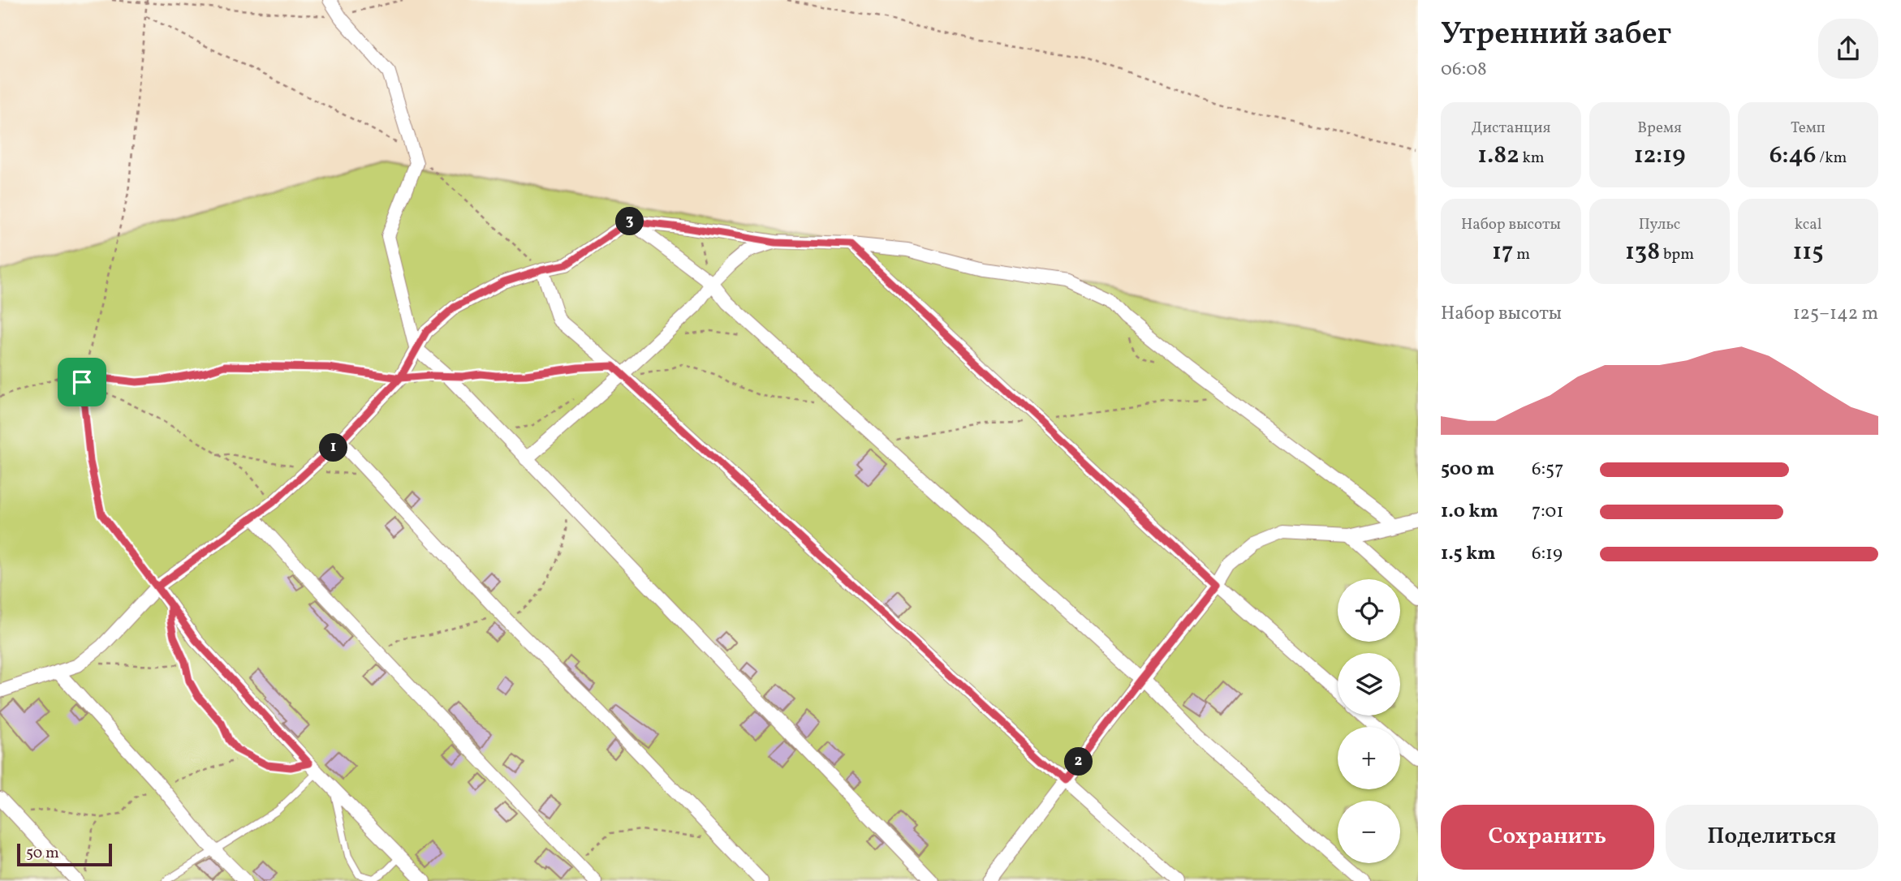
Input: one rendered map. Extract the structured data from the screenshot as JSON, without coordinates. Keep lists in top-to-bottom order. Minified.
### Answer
{"scale_bar":"50 m","page":{"heading":["Утренний забег","06:08"],"stats":[["Дистанция","1.82 km"],["Время","12:19"],["Темп","6:46 /km"],["Набор высоты","17 m"],["Пульс","138 bpm"],["kcal","115"]],"pins":["3","1","2"],"chart":["Набор высоты","125–142 m"],"list":[{"name":"500 m","note":"6:57"},{"name":"1.0 km","note":"7:01"},{"name":"1.5 km","note":"6:19"}],"map_buttons":["+","−"],"buttons":["Сохранить","Поделиться"],"scale":"50 m"}}
